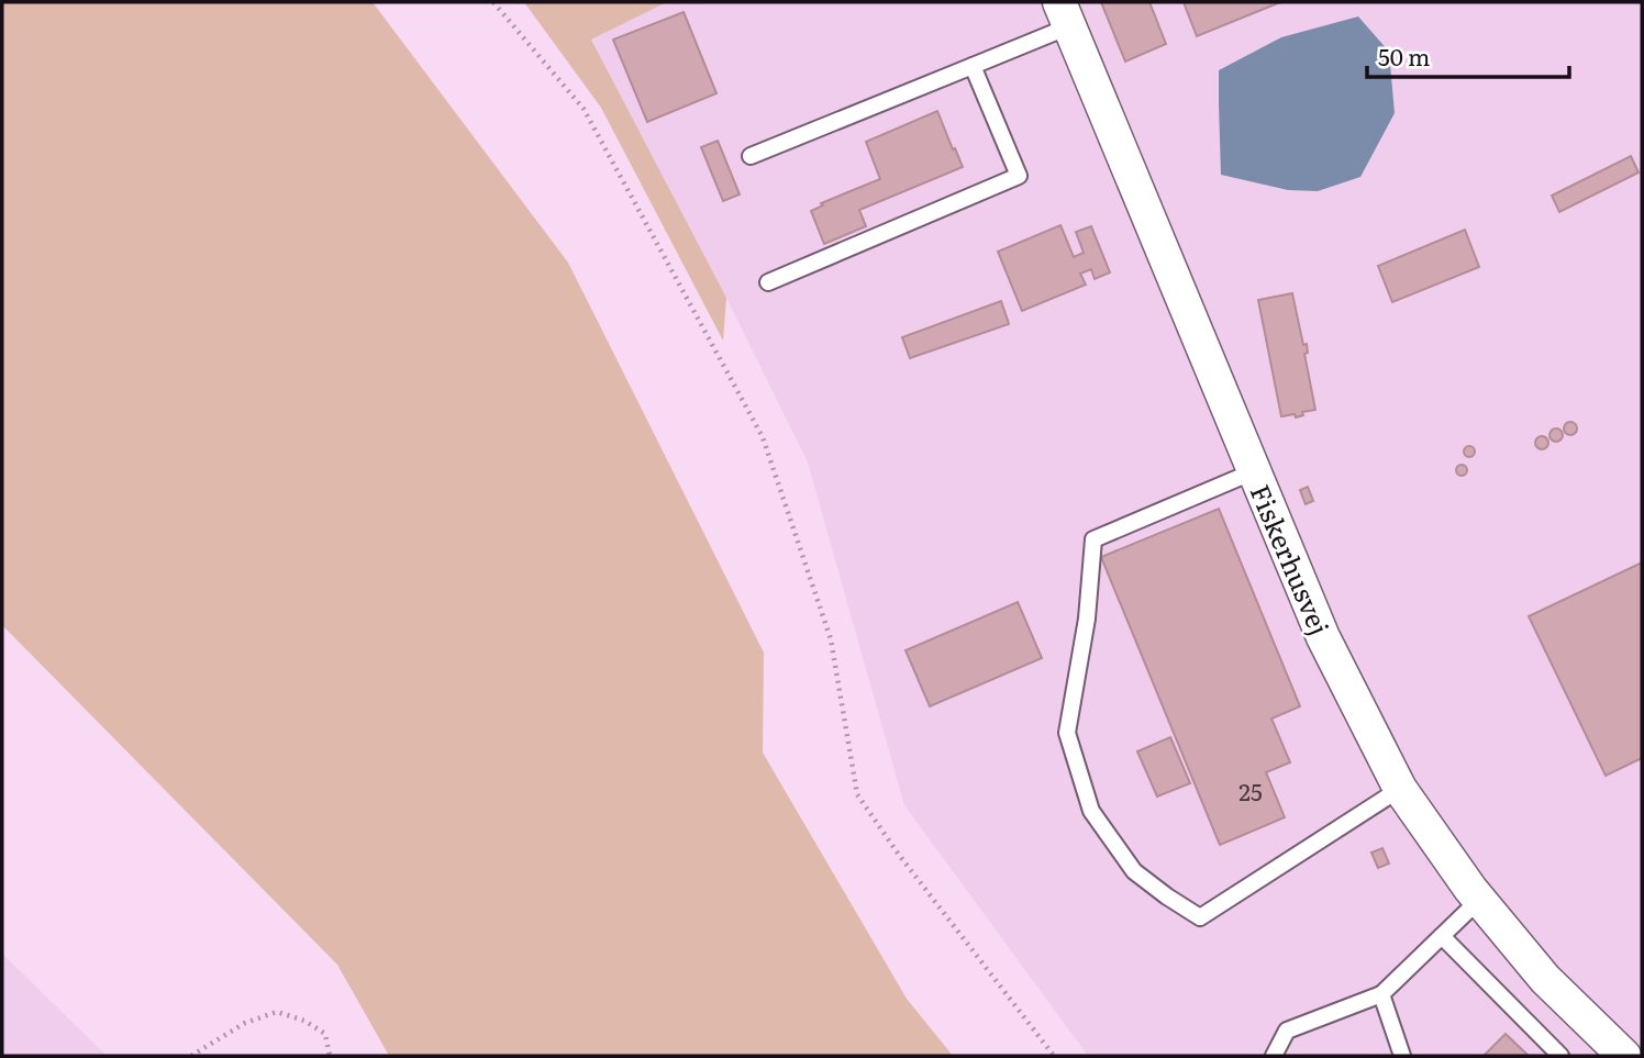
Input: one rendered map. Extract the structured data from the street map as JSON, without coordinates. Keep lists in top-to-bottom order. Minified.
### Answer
{"streets":{"street":["Fiskerhusvej"]},"house_numbers":["25"],"scale_bar":"50 m"}
